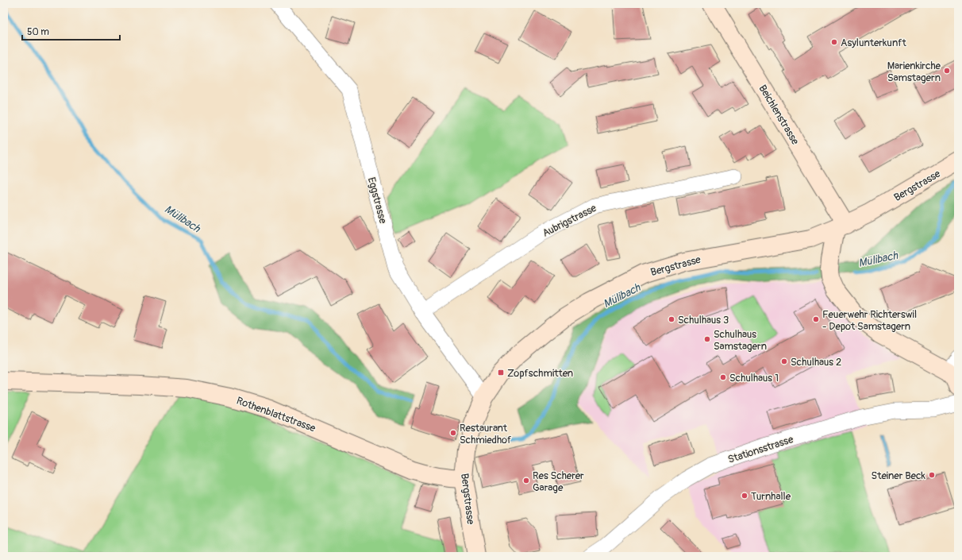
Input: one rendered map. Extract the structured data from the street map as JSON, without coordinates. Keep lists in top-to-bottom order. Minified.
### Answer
{"streets":{"street":["Beichlenstrasse","Bergstrasse","Eggstrasse","Aubrigstrasse","Rothenblattstrasse","Stationsstrasse"]},"crossings":[["Beichlenstrasse","Bergstrasse"],["Bergstrasse","Eggstrasse"],["Bergstrasse","Rothenblattstrasse"],["Eggstrasse","Aubrigstrasse"]],"water":["Mülibach"],"places":{"other":["Asylunterkunft","Marienkirche Samstagern","Schulhaus 3","Feuerwehr Richterswil - Depot Samstagern","Schulhaus Samstagern","Schulhaus 2","Schulhaus 1","Restaurant Schmiedhof","Steiner Beck","Res Scherer Garage","Turnhalle"],"transit":["Zopfschmitten"]},"scale_bar":"50 m"}
